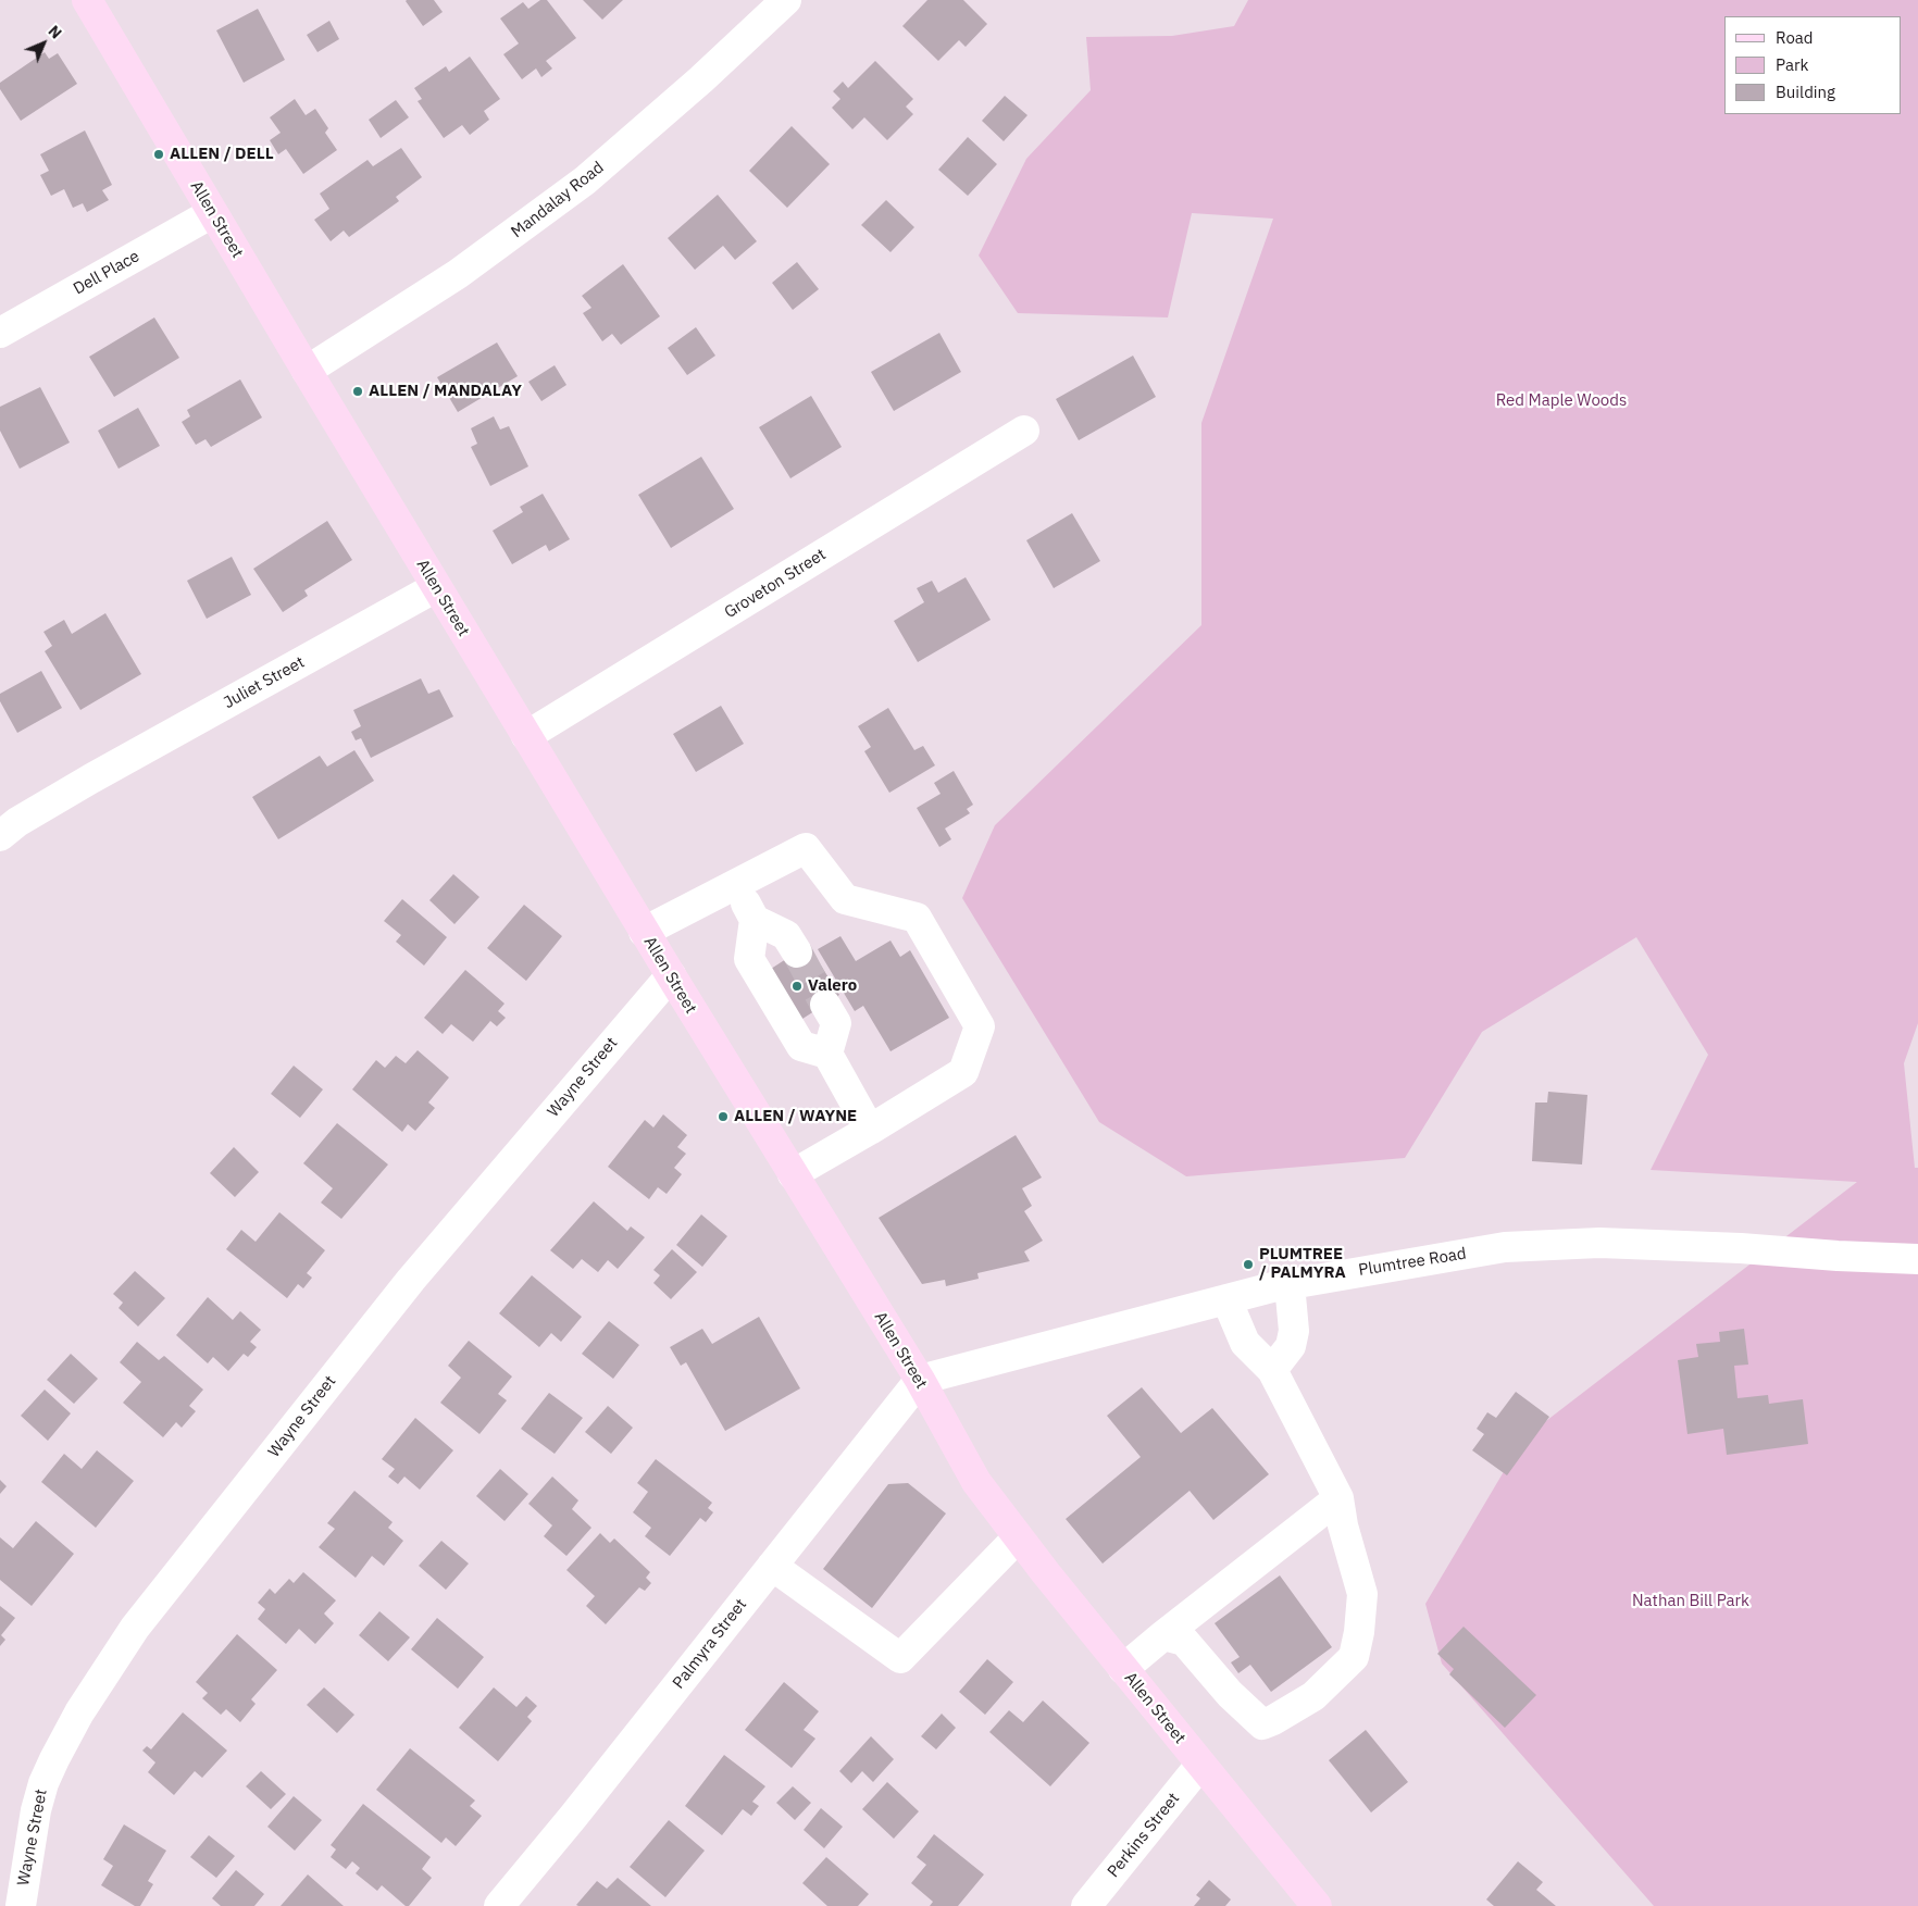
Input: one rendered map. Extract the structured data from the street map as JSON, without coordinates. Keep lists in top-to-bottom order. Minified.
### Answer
{"streets":{"main road":["Allen Street"],"street":["Mandalay Road","Dell Place","Groveton Street","Juliet Street","Wayne Street","Plumtree Road","Palmyra Street","Perkins Street"]},"crossings":[["Mandalay Road","Allen Street"],["Allen Street","Dell Place"],["Allen Street","Groveton Street"],["Allen Street","Juliet Street"],["Allen Street","Wayne Street"],["Allen Street","Plumtree Road"],["Allen Street","Palmyra Street"],["Allen Street","Perkins Street"],["Plumtree Road","Palmyra Street"]],"parks":["Red Maple Woods","Nathan Bill Park"],"places":["ALLEN / DELL","ALLEN / MANDALAY","Valero","ALLEN / WAYNE","PLUMTREE / PALMYRA"],"legend":["Road","Park","Building"],"north":"top right"}
